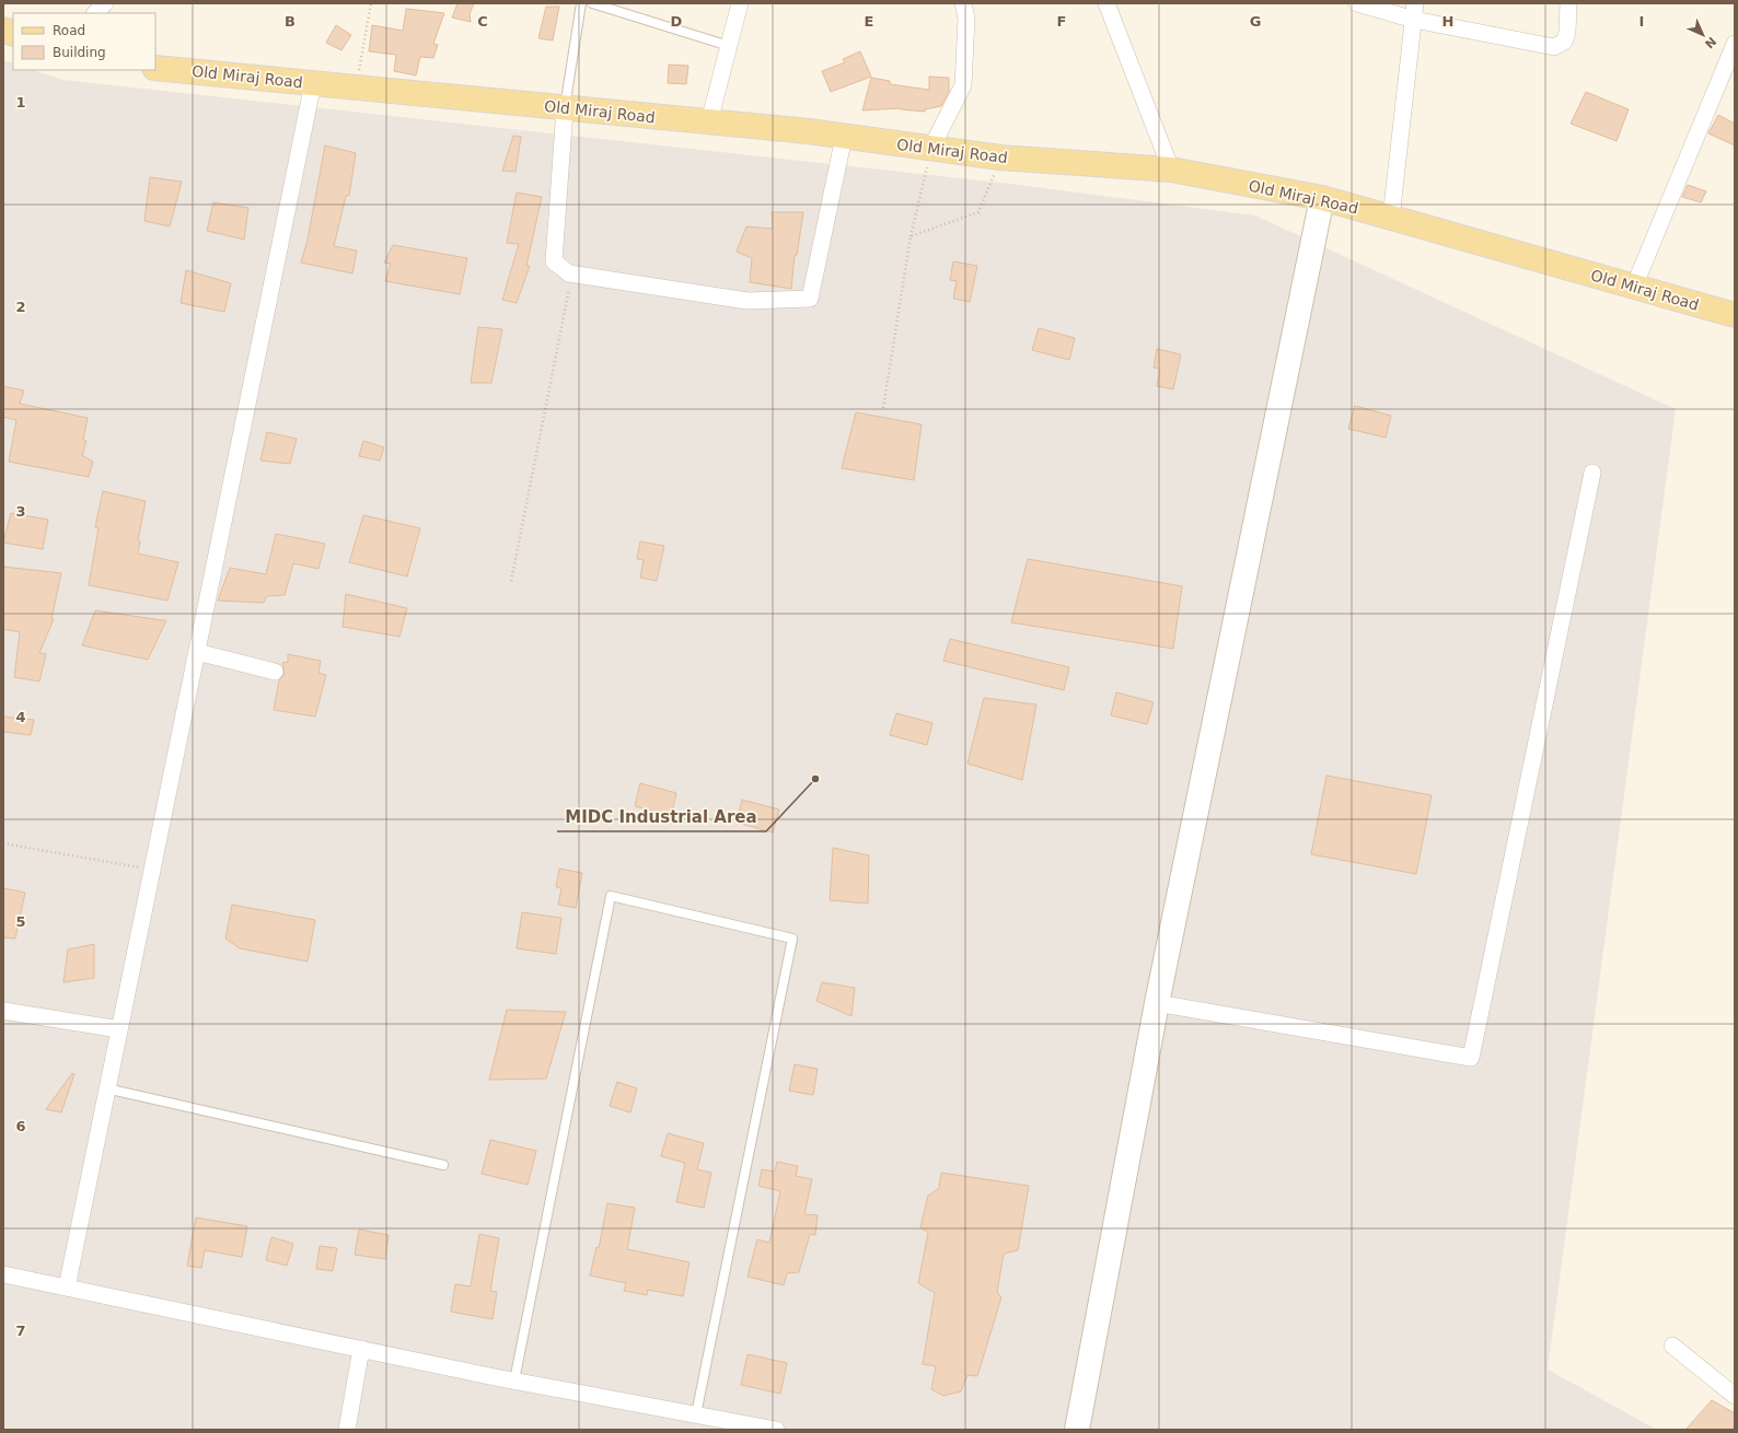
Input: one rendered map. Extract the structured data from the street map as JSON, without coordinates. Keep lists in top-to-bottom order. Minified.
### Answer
{"streets":{"main road":["Old Miraj Road"]},"places":["MIDC Industrial Area"],"legend":["Road","Building"],"north":"bottom right","grid":{"columns":["B","C","D","E","F","G","H","I"],"rows":["1","2","3","4","5","6","7"]}}
